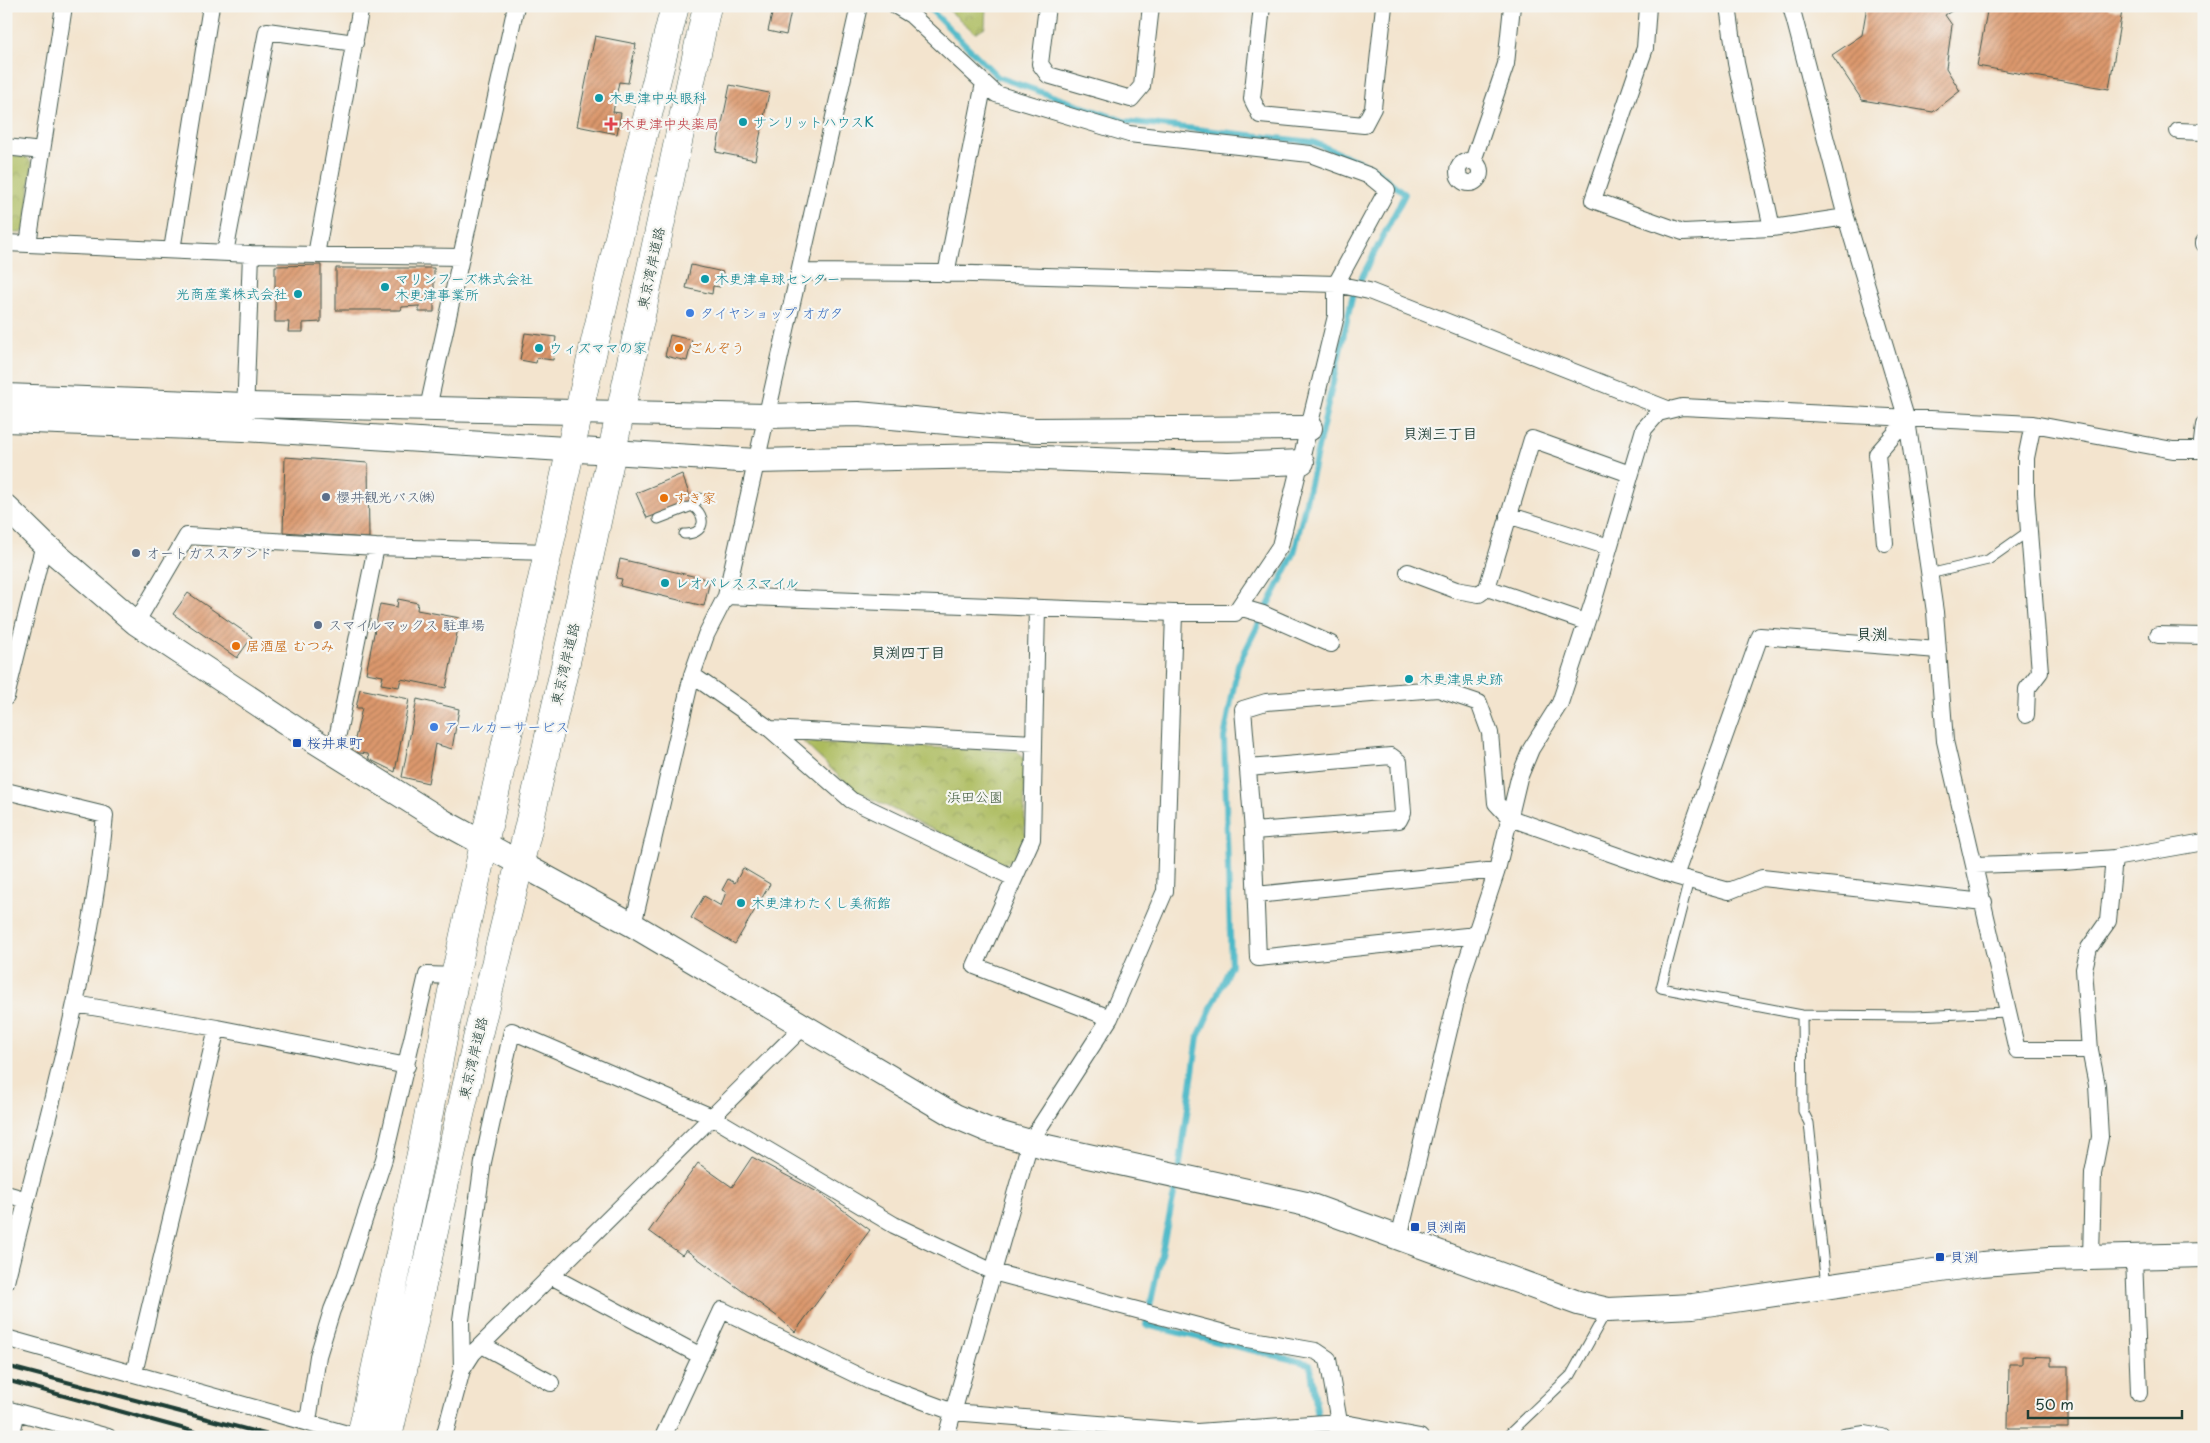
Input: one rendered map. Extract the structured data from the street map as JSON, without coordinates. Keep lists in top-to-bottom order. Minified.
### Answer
{"streets":{"highway":["東京湾岸道路"]},"districts":["貝渕三丁目","貝渕","貝渕四丁目"],"parks":["浜田公園"],"places":{"other":["木更津中央眼科","サンリットハウスK","木更津卓球センター","マリンフーズ株式会社 木更津事業所","光商産業株式会社","タイヤショップ オガタ","ウィズママの家","ごんぞう","櫻井観光バス㈱","すき家","オートガススタンド","レオパレススマイル","スマイルマックス 駐車場","居酒屋 むつみ","木更津県史跡","アールカーサービス","木更津わたくし美術館"],"health":["木更津中央薬局"],"transit":["桜井東町","貝渕南","貝渕"]},"scale_bar":"50 m"}
